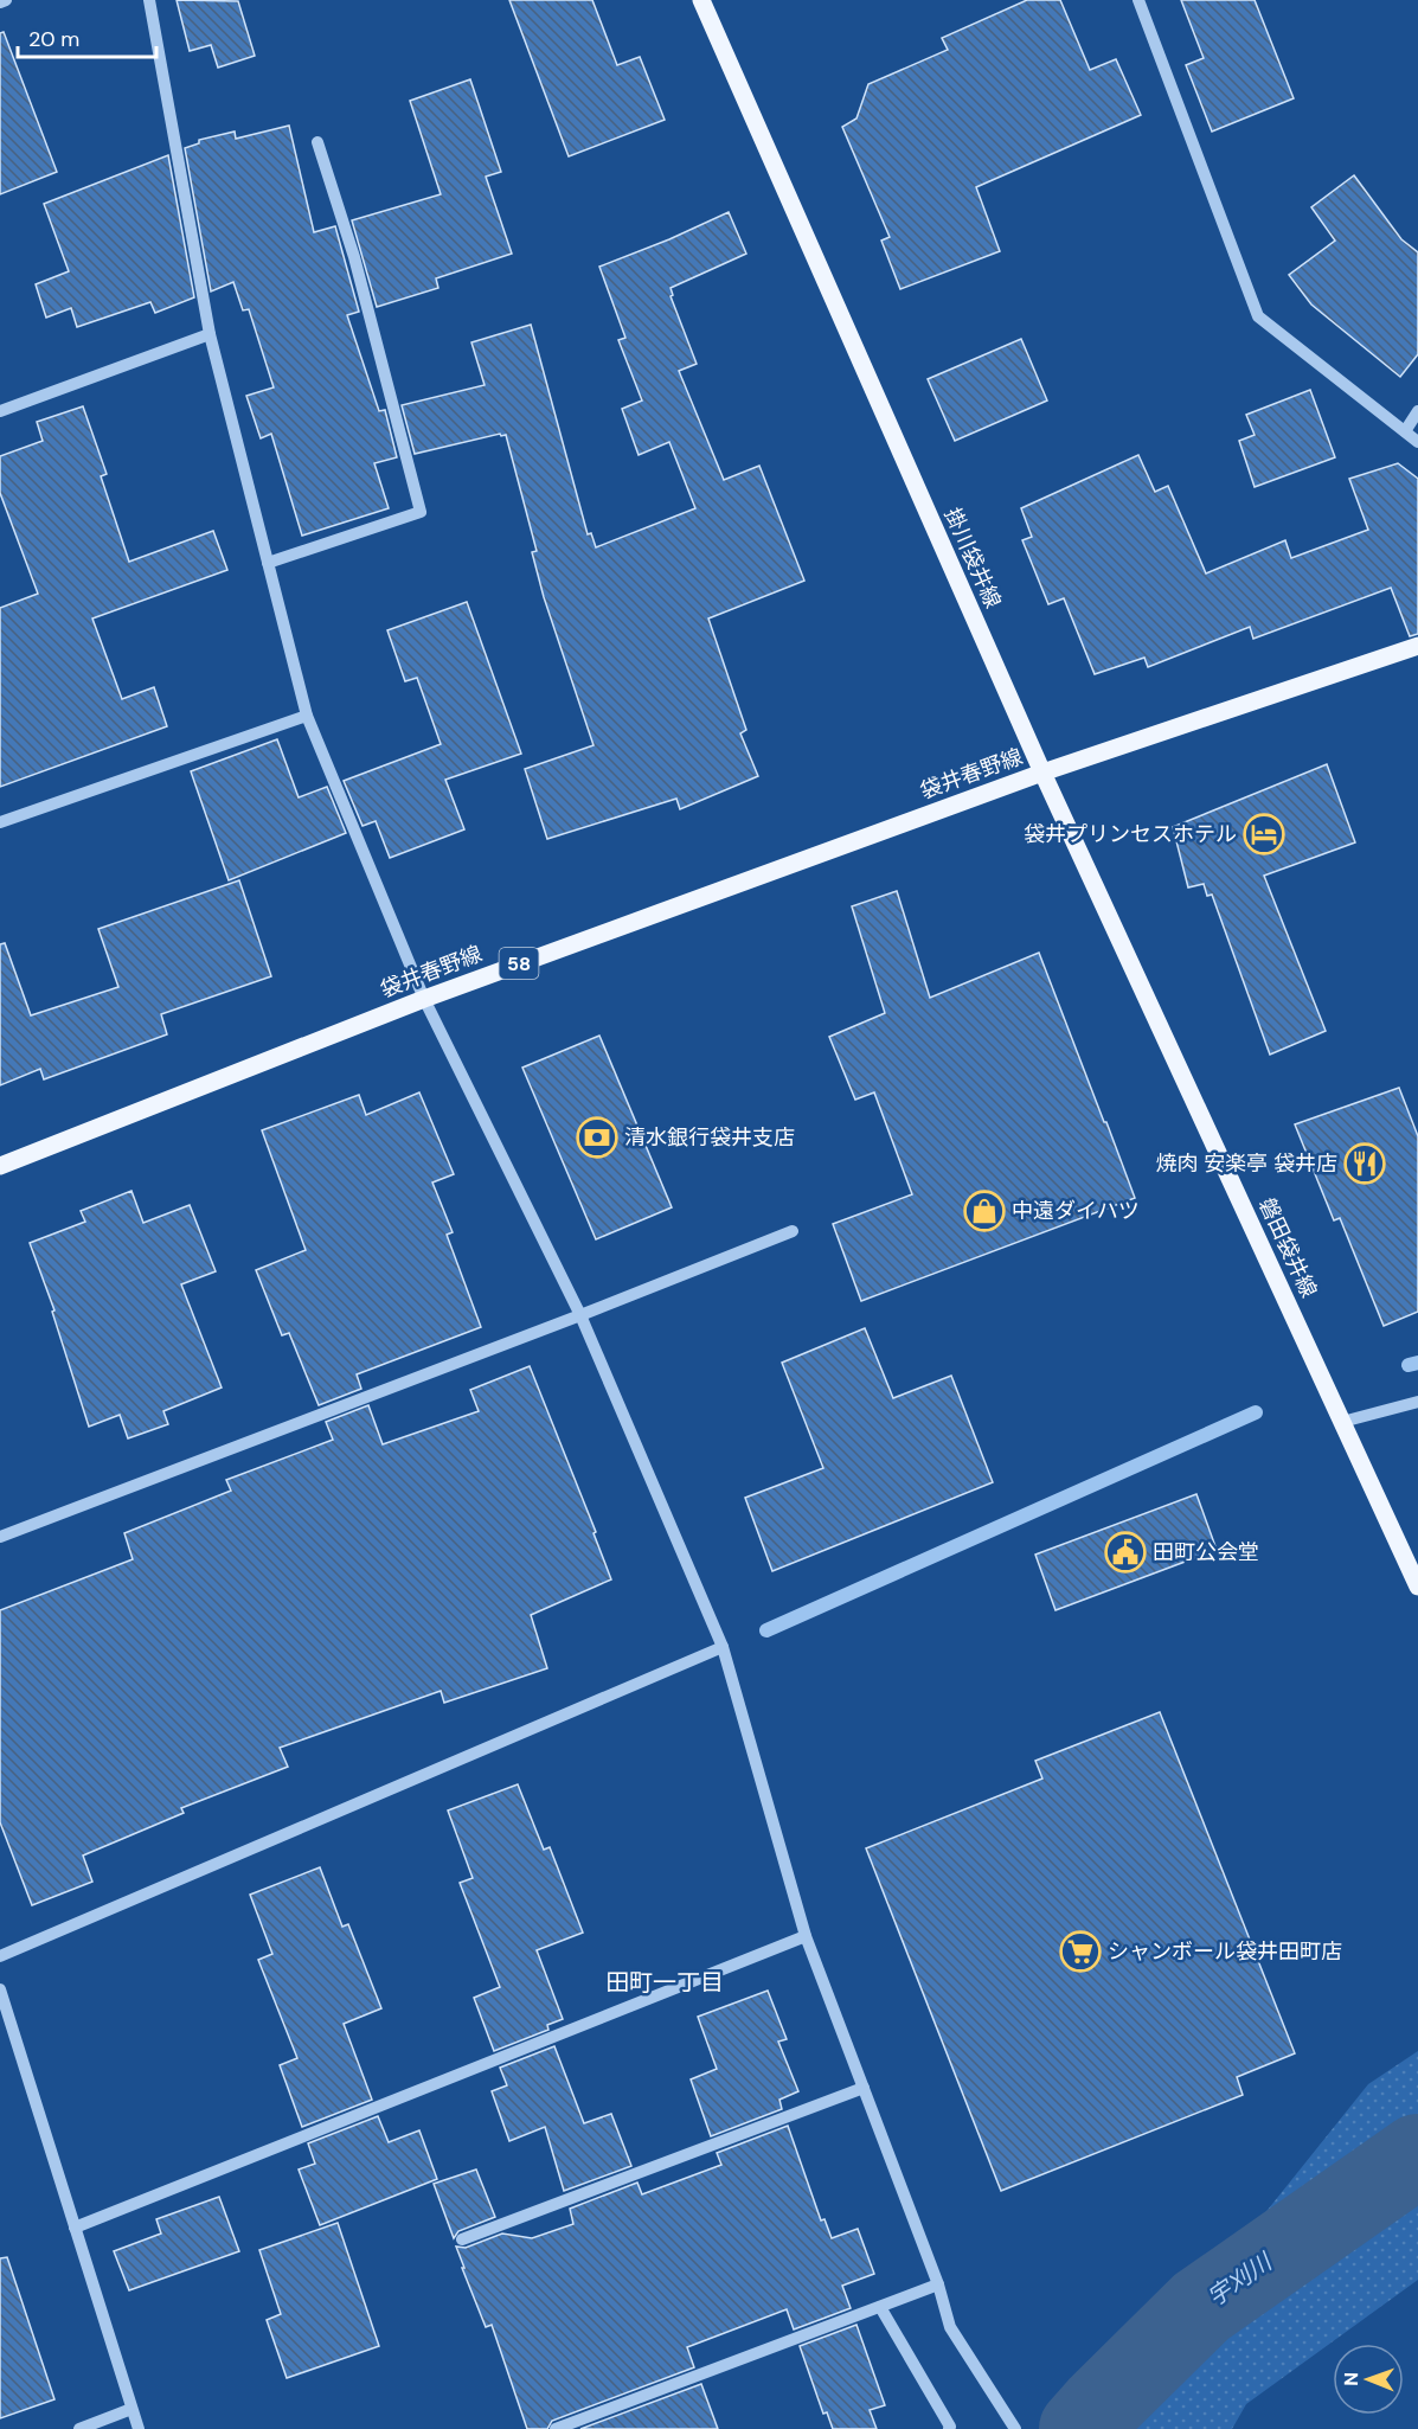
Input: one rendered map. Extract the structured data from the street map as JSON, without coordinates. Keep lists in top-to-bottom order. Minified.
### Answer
{"streets":{"main road":["掛川袋井線","袋井春野線","58","磐田袋井線"]},"crossings":[["掛川袋井線","袋井春野線"],["掛川袋井線","磐田袋井線"],["袋井春野線","磐田袋井線"]],"districts":["田町一丁目"],"water":["宇刈川"],"places":{"hotel":["袋井プリンセスホテル"],"bank":["清水銀行袋井支店"],"restaurant":["焼肉 安楽亭 袋井店"],"shop":["中遠ダイハツ"],"public building":["田町公会堂"],"supermarket":["シャンボール袋井田町店"]},"scale_bar":"20 m","north":"left"}
